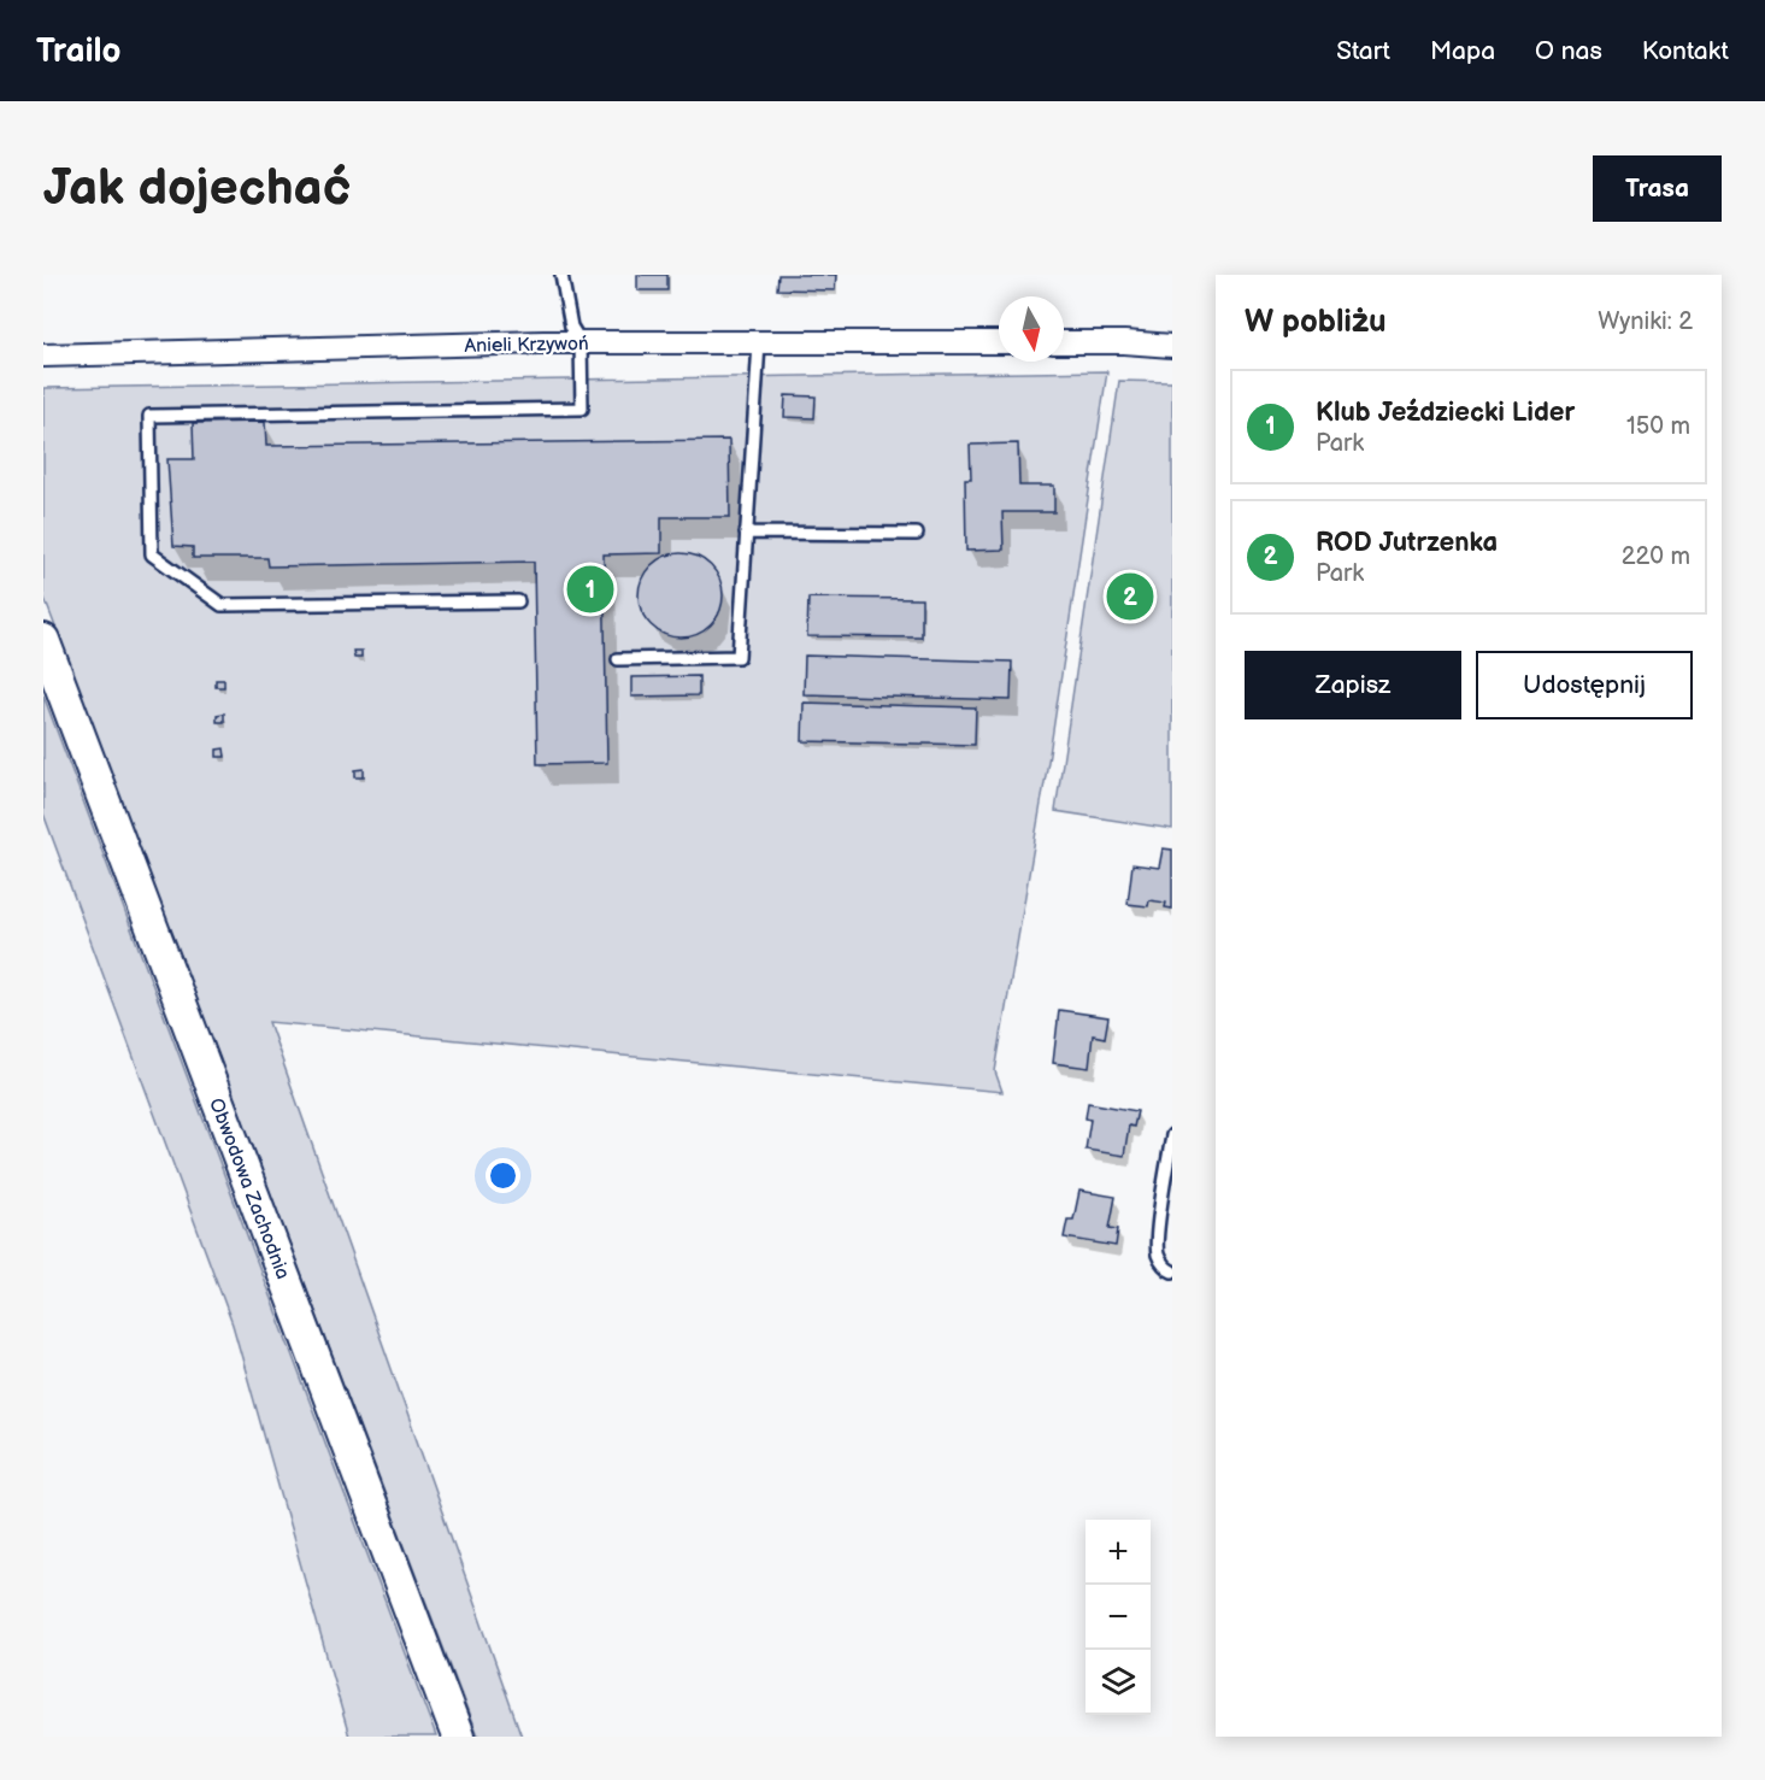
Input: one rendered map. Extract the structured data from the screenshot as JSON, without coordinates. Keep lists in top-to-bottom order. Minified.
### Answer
{"streets":{"main road":["Obwodowa Zachodnia"],"street":["Anieli Krzywoń"]},"north":"bottom","page":{"header":"Trailo","nav":["Start","Mapa","O nas","Kontakt"],"buttons":["Trasa",["Zapisz","Udostępnij"]],"title":"Jak dojechać","heading":["W pobliżu","Wyniki: 2"],"list":[{"mark":"1","name":"Klub Jeździecki Lider","note":"Park","value":"150 m"},{"mark":"2","name":"ROD Jutrzenka","note":"Park","value":"220 m"}],"pins":["1","2"],"map_buttons":["+","−"]}}
